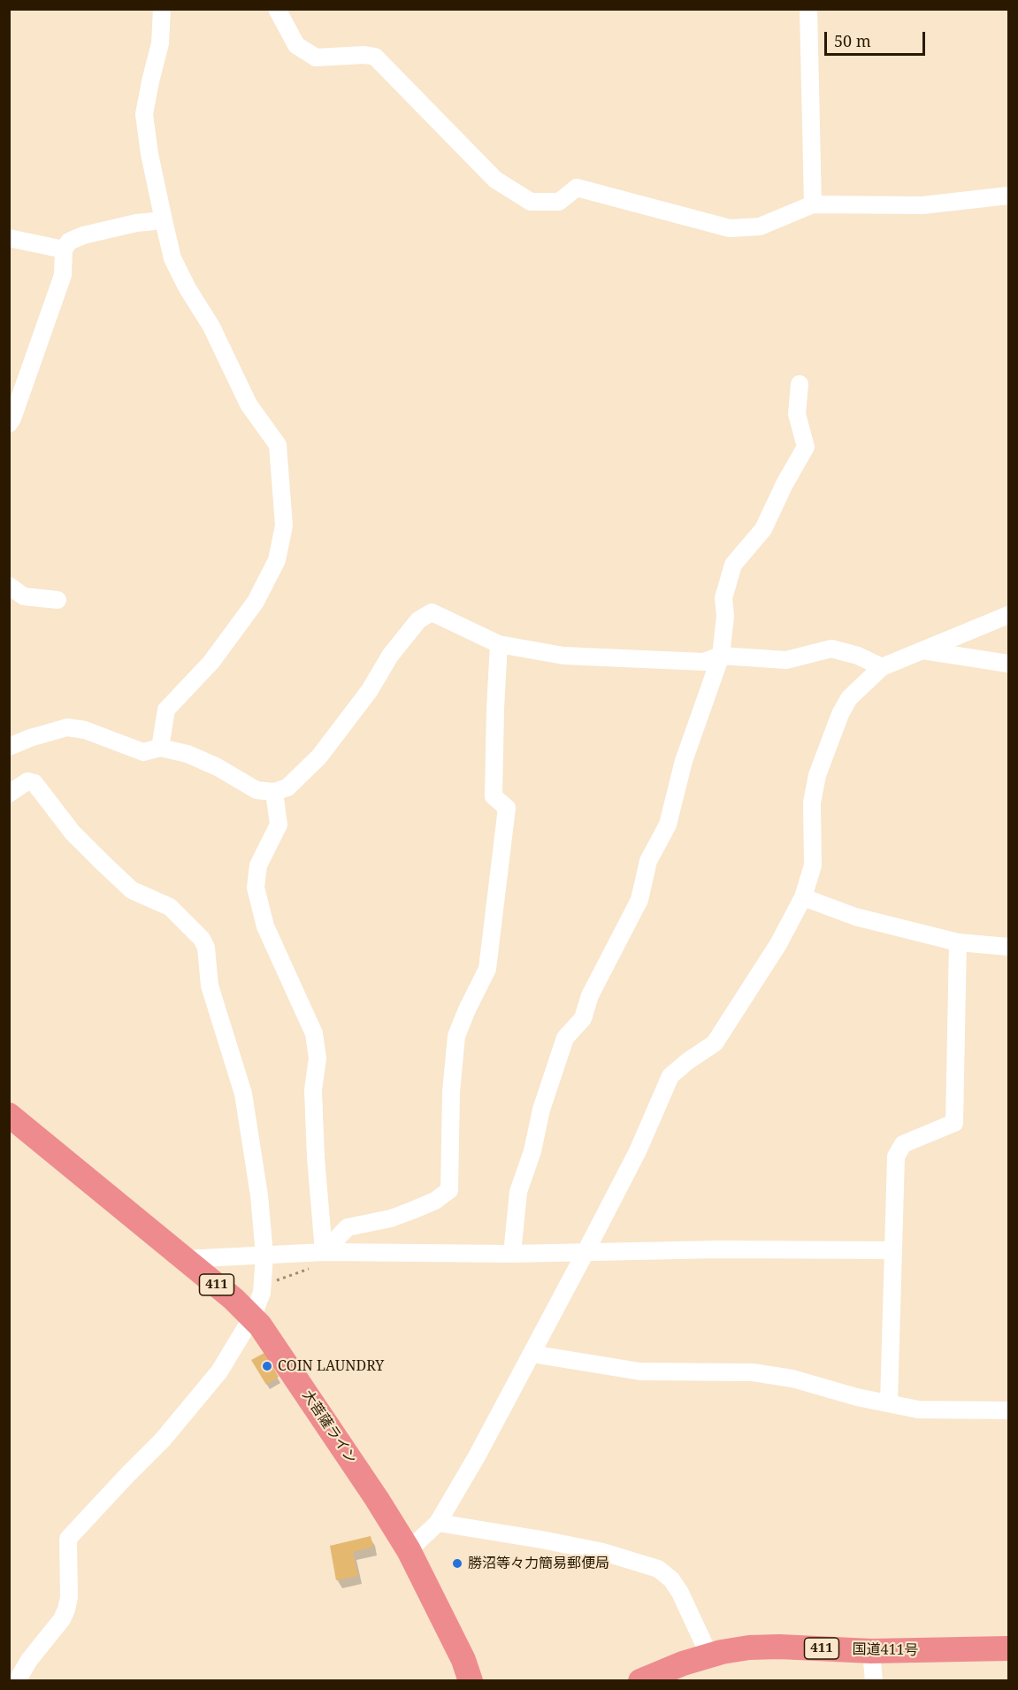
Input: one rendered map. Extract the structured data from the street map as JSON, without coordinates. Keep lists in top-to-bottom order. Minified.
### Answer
{"streets":{"highway":["411","大菩薩ライン","国道411号"]},"places":["COIN LAUNDRY","勝沼等々力簡易郵便局"],"scale_bar":"50 m"}
